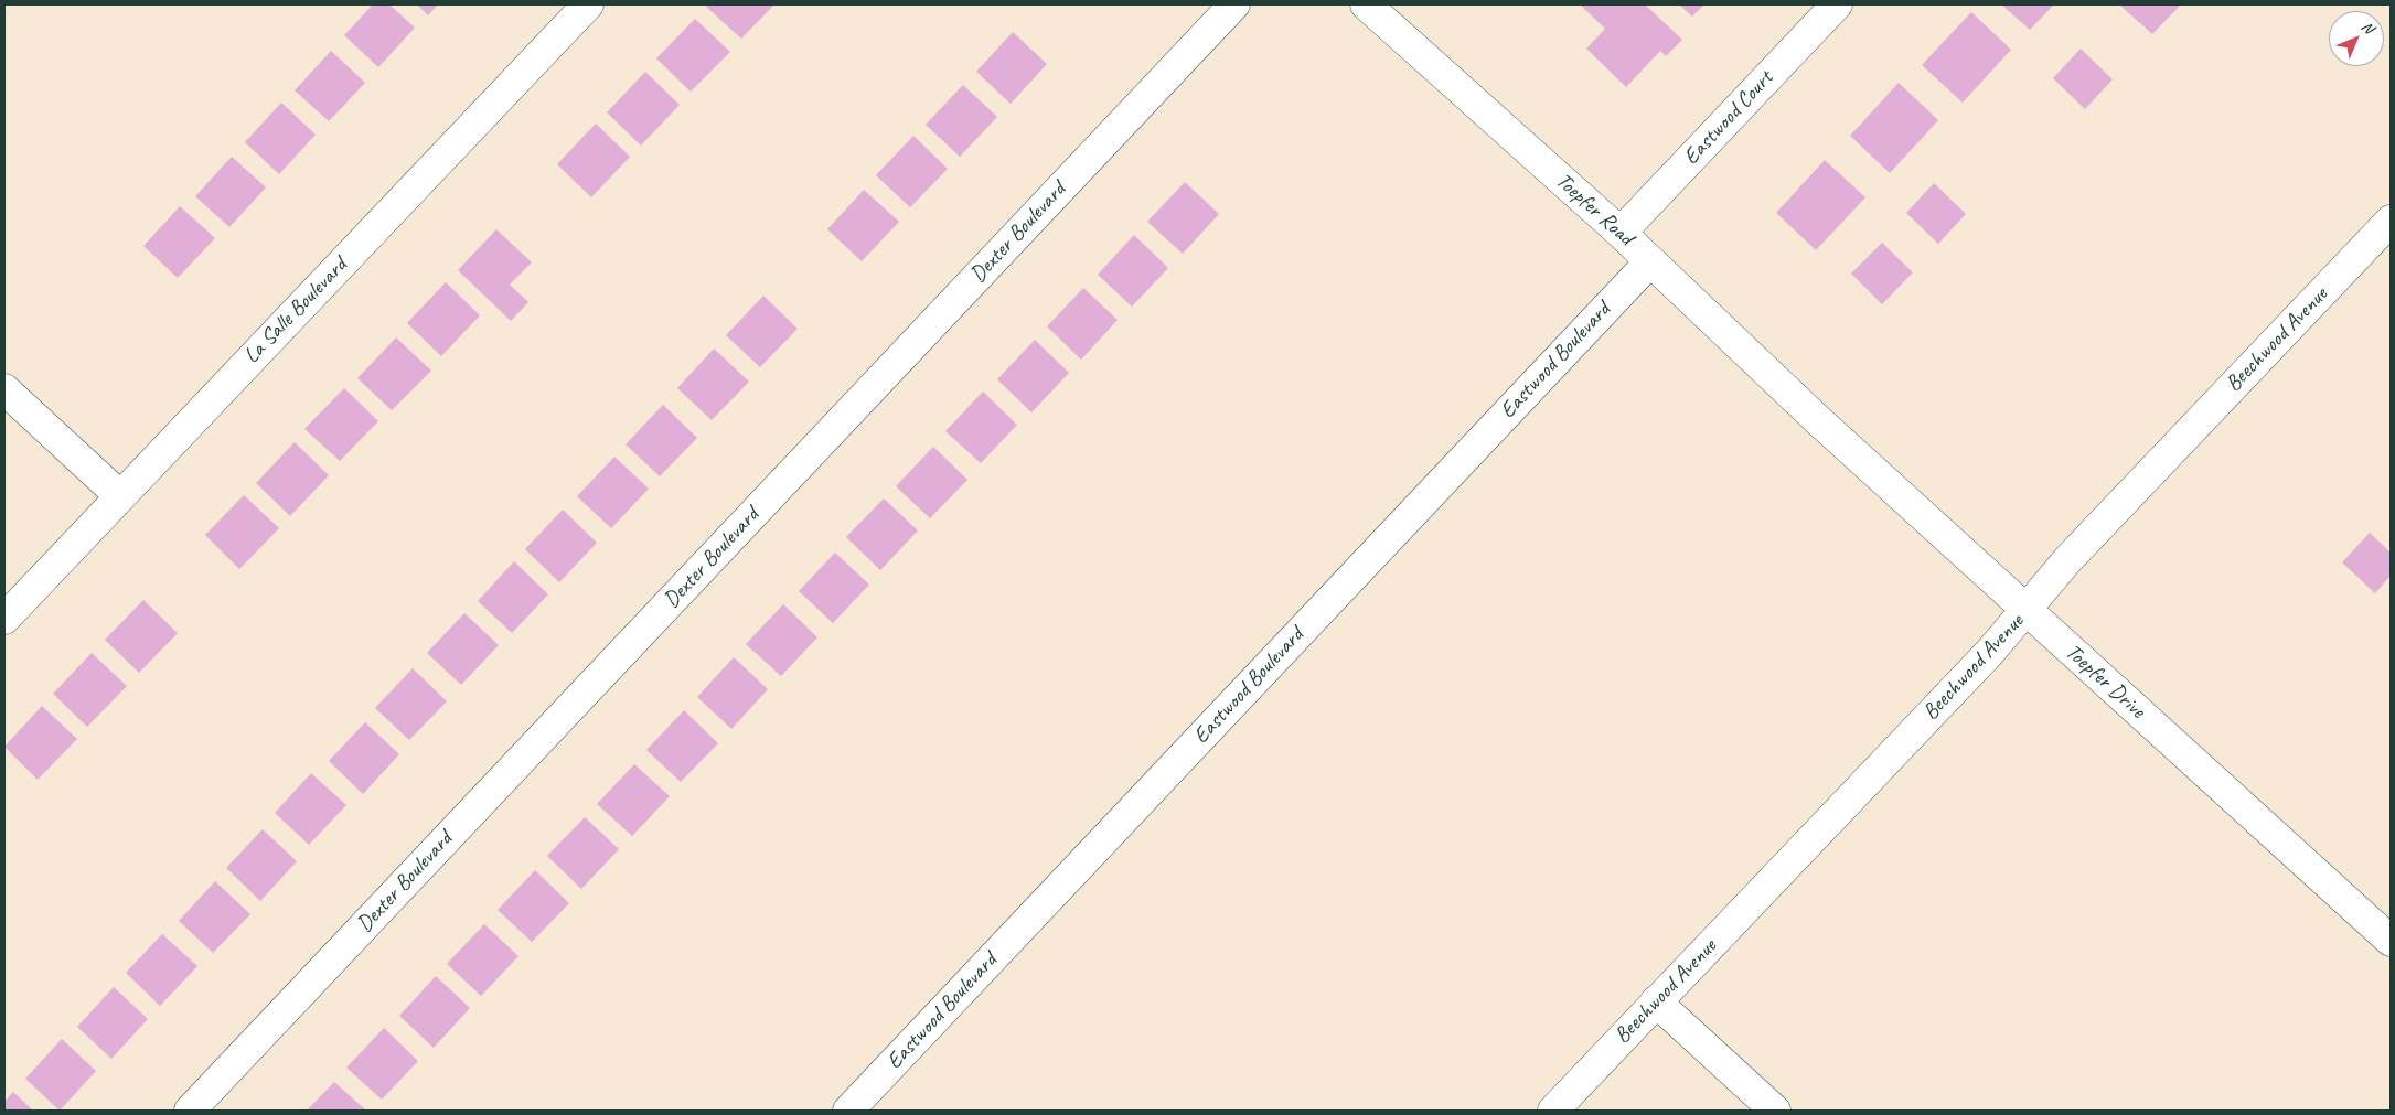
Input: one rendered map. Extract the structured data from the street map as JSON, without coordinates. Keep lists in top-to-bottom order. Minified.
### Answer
{"streets":{"street":["Eastwood Court","Toepfer Road","Dexter Boulevard","La Salle Boulevard","Beechwood Avenue","Eastwood Boulevard","Toepfer Drive"]},"crossings":[["Eastwood Court","Toepfer Road"],["Toepfer Road","Eastwood Boulevard"],["Toepfer Road","Toepfer Drive"],["Beechwood Avenue","Toepfer Drive"]],"north":"top right"}
